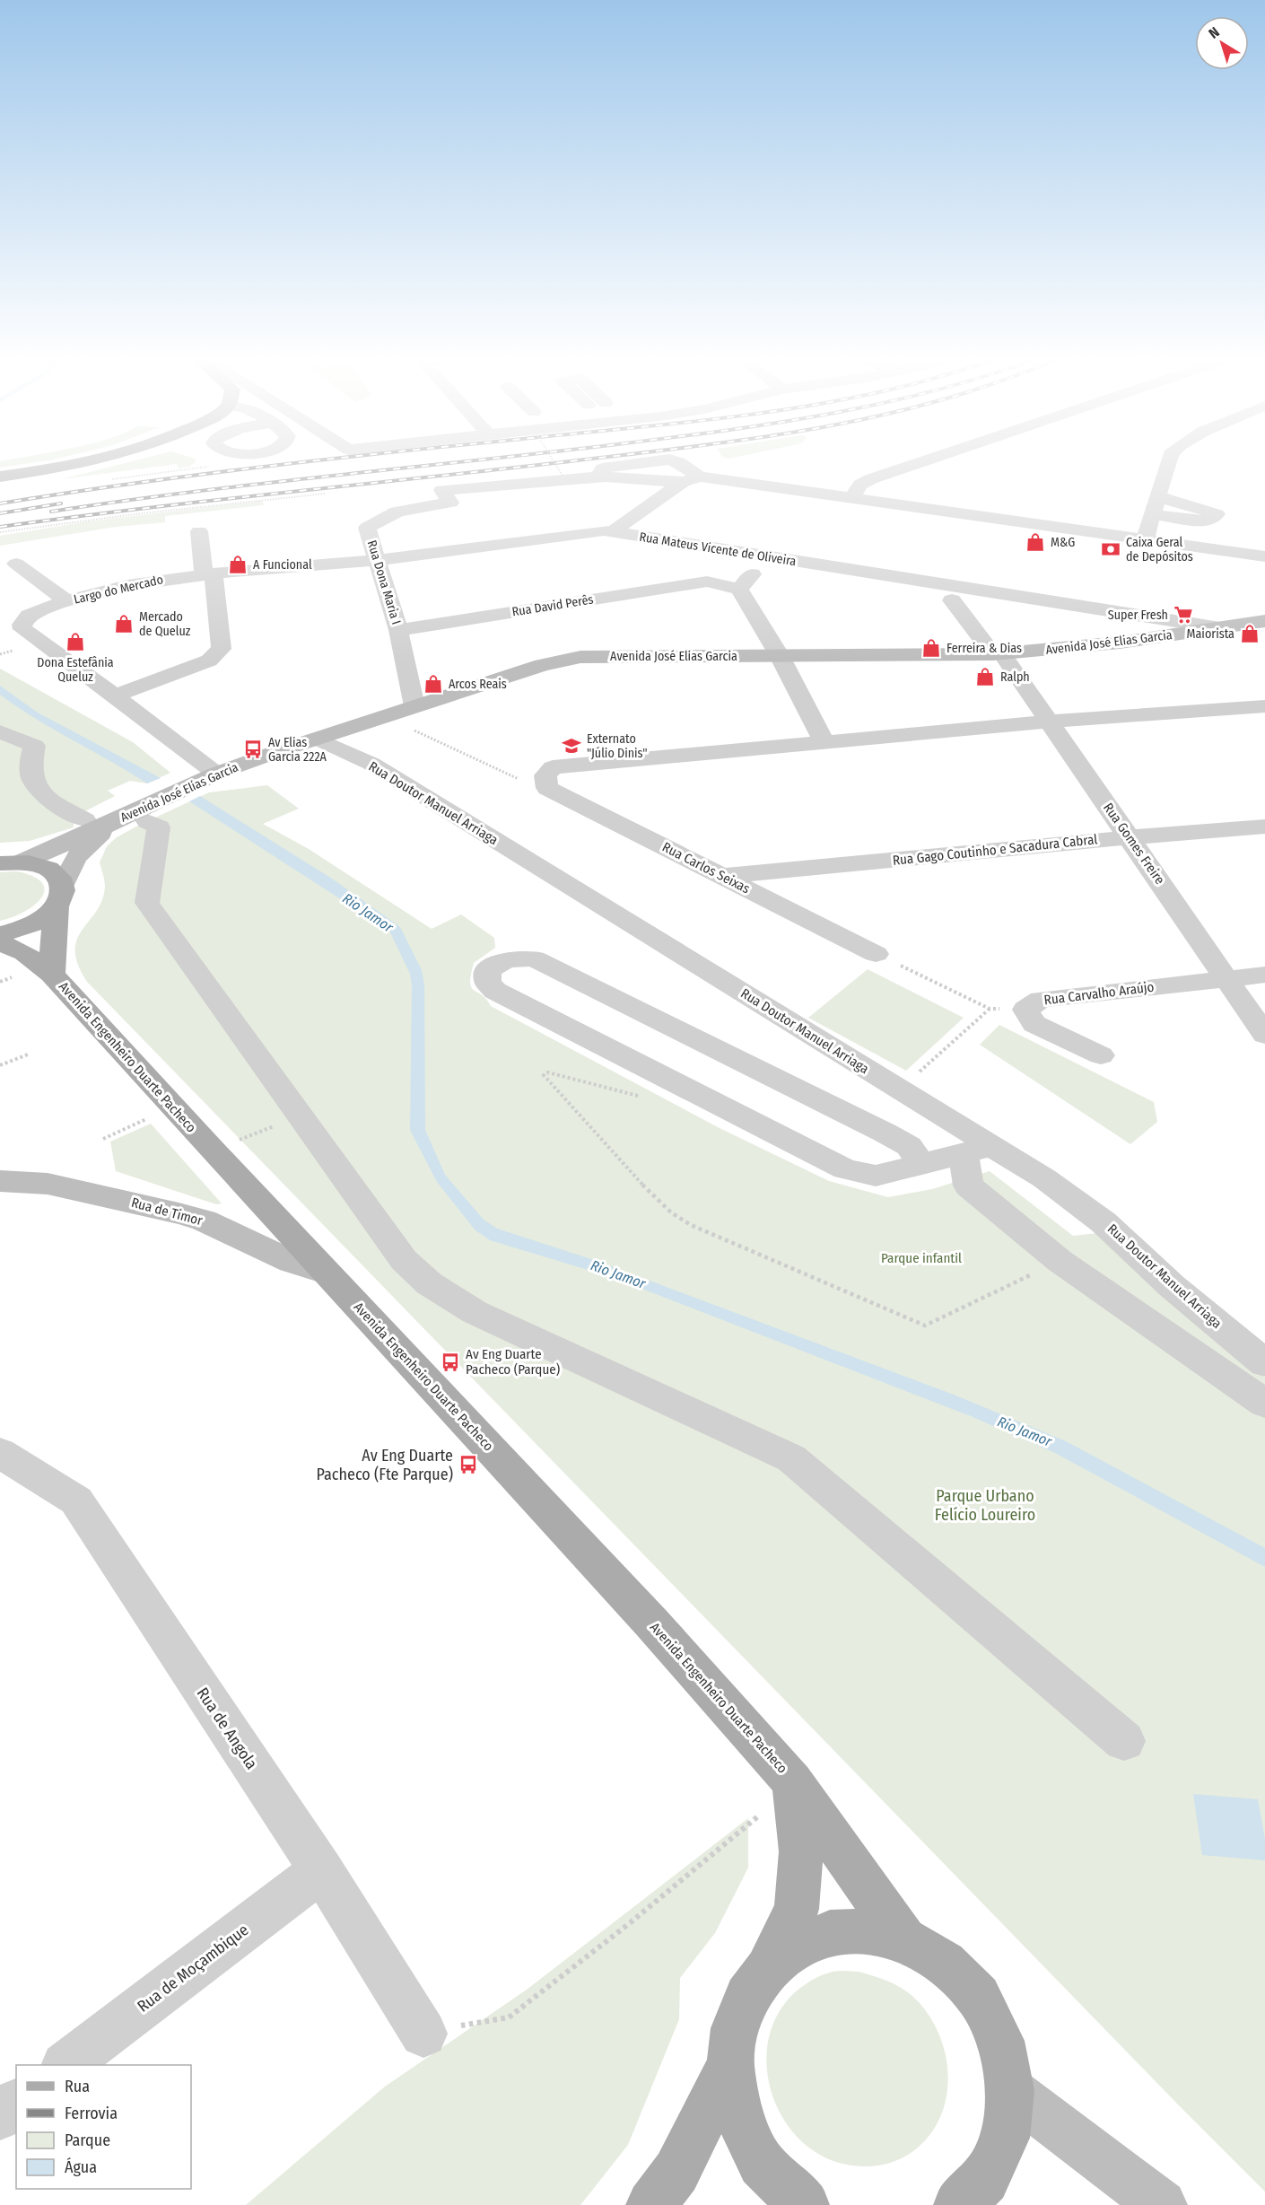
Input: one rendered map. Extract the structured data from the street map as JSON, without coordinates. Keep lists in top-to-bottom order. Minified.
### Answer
{"streets":{"main road":["Avenida Engenheiro Duarte Pacheco"],"street":["Rua Mateus Vicente de Oliveira","Rua Dona Maria I","Largo do Mercado","Rua David Perês","Avenida José Elias Garcia","Rua Doutor Manuel Arriaga","Rua Gomes Freire","Rua Gago Coutinho e Sacadura Cabral","Rua Carlos Seixas","Rua Carvalho Araújo","Rua de Timor","Rua de Angola","Rua de Moçambique"]},"crossings":[["Rua Mateus Vicente de Oliveira","Rua Dona Maria I"],["Rua Mateus Vicente de Oliveira","Largo do Mercado"],["Rua Mateus Vicente de Oliveira","Avenida José Elias Garcia"],["Rua Dona Maria I","Rua David Perês"],["Rua Dona Maria I","Avenida José Elias Garcia"],["Avenida José Elias Garcia","Rua Doutor Manuel Arriaga"],["Avenida José Elias Garcia","Rua Gomes Freire"],["Avenida José Elias Garcia","Avenida Engenheiro Duarte Pacheco"],["Rua Gomes Freire","Rua Gago Coutinho e Sacadura Cabral"],["Rua Gomes Freire","Rua Carvalho Araújo"],["Rua Gago Coutinho e Sacadura Cabral","Rua Carlos Seixas"],["Avenida Engenheiro Duarte Pacheco","Rua de Timor"],["Rua de Angola","Rua de Moçambique"]],"water":["Rio Jamor"],"parks":["Parque infantil","Parque Urbano Felício Loureiro"],"places":{"shop":["M&G","A Funcional","Mercado de Queluz","Maiorista","Dona Estefânia Queluz","Ferreira & Dias","Ralph","Arcos Reais"],"bank":["Caixa Geral de Depósitos"],"supermarket":["Super Fresh"],"school or university":["Externato \"Júlio Dinis\""],"bus stop":["Av Elias Garcia 222A","Av Eng Duarte Pacheco (Parque)","Av Eng Duarte Pacheco (Fte Parque)"]},"legend":["Rua","Ferrovia","Parque","Água"],"north":"top left"}
